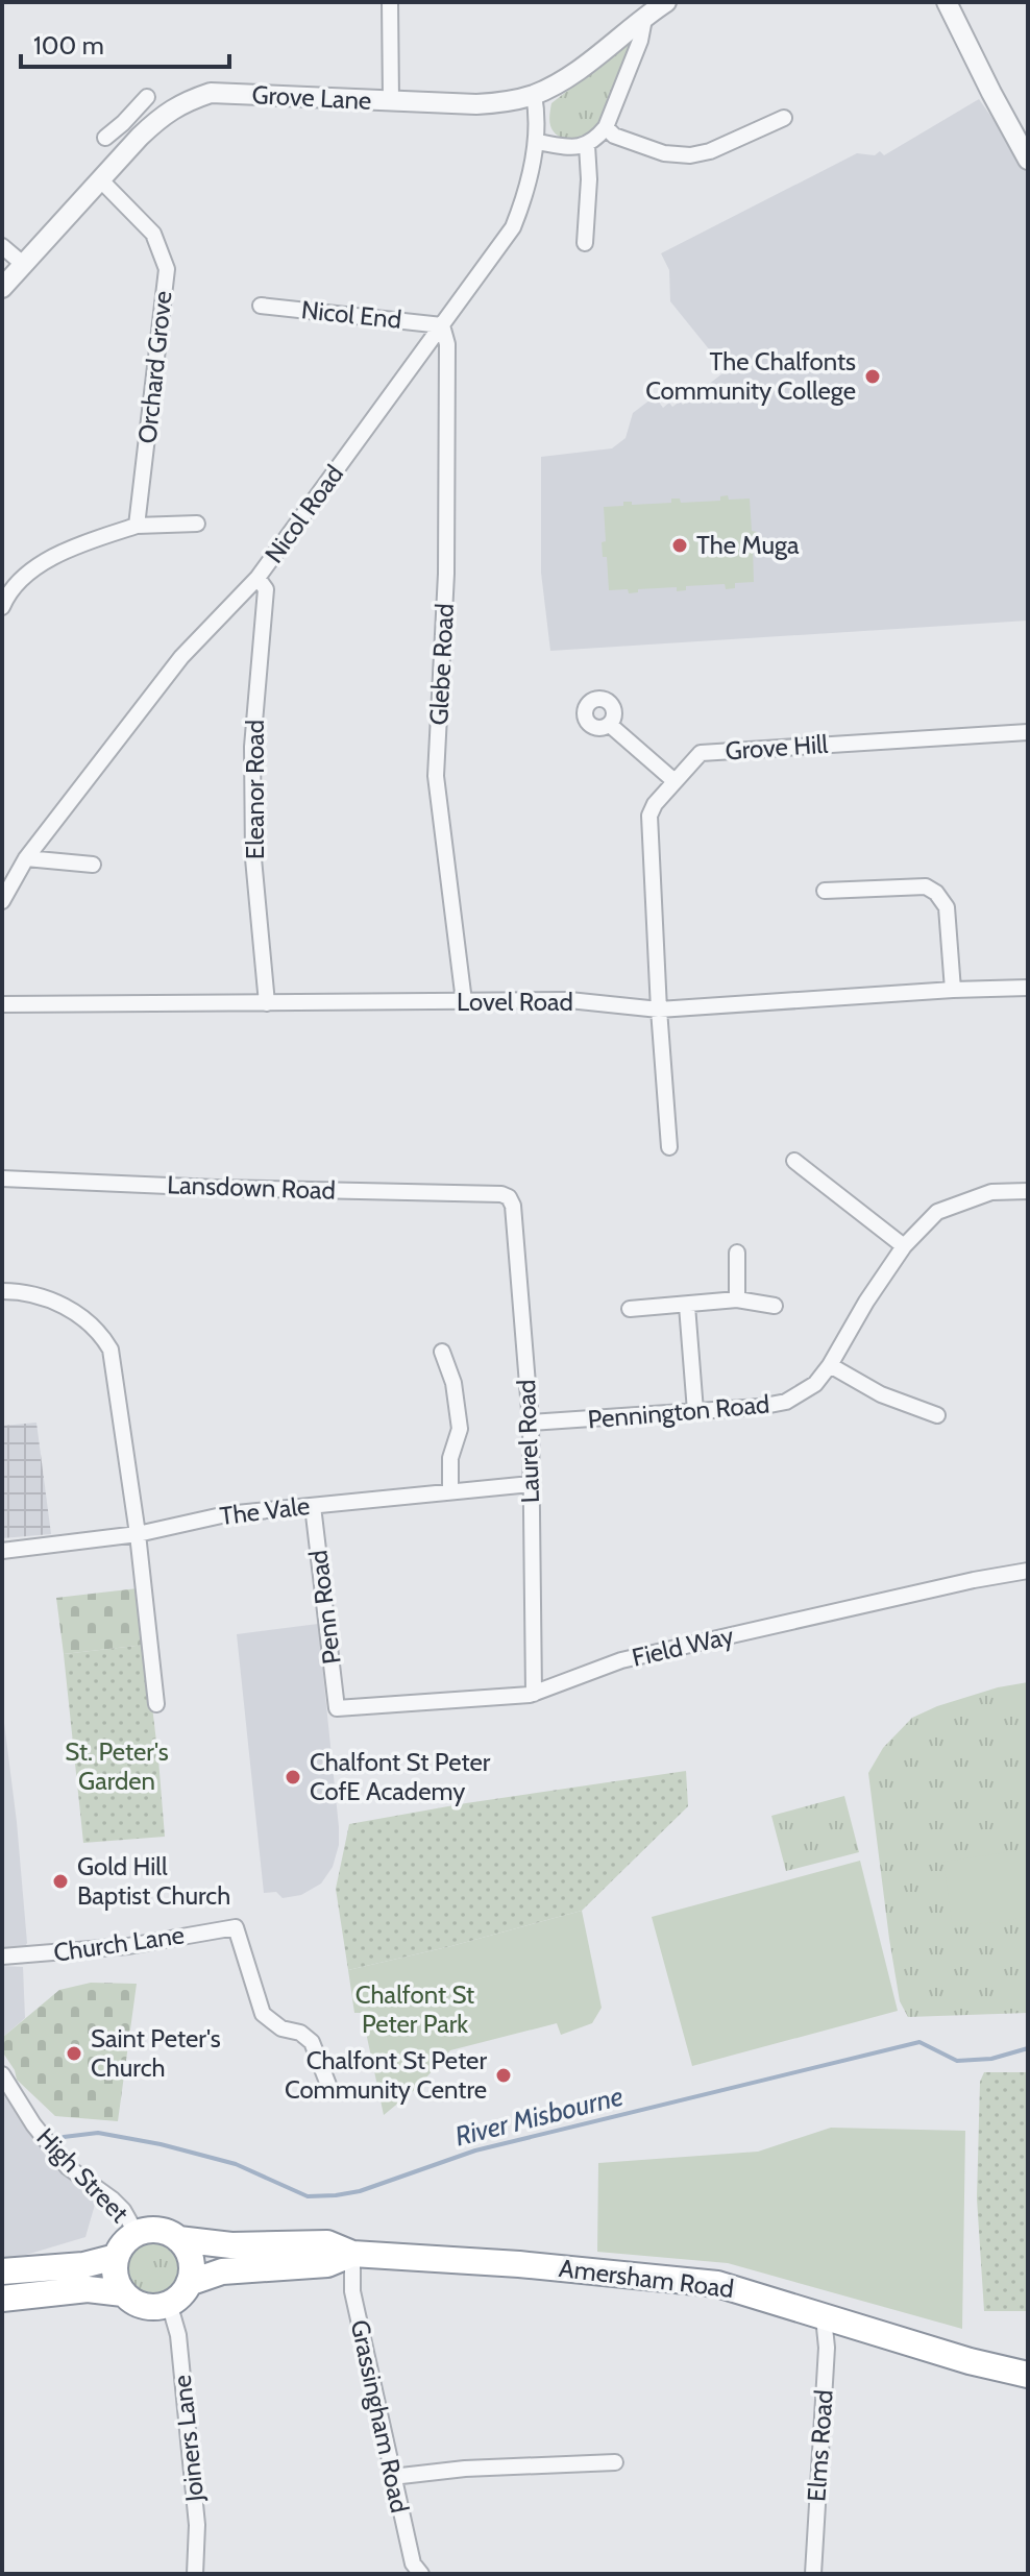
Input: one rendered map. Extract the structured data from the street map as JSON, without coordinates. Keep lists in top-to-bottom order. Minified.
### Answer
{"streets":{"highway":["Amersham Road"],"street":["Grove Lane","Nicol End","Orchard Grove","Nicol Road","Glebe Road","Grove Hill","Eleanor Road","Lovel Road","Lansdown Road","Pennington Road","Laurel Road","The Vale","Penn Road","Field Way","Church Lane","High Street","Grassingham Road","Joiners Lane","Elms Road"]},"crossings":[["Grove Lane","Orchard Grove"],["Grove Lane","Nicol Road"],["Nicol End","Nicol Road"],["Nicol End","Glebe Road"],["Nicol Road","Glebe Road"],["Nicol Road","Eleanor Road"],["Glebe Road","Lovel Road"],["Grove Hill","Lovel Road"],["Eleanor Road","Lovel Road"],["Lansdown Road","Laurel Road"],["Pennington Road","Laurel Road"],["Laurel Road","The Vale"],["Laurel Road","Field Way"],["The Vale","Penn Road"],["Penn Road","Field Way"],["High Street","Amersham Road"],["High Street","Joiners Lane"],["Amersham Road","Grassingham Road"],["Amersham Road","Joiners Lane"],["Amersham Road","Elms Road"]],"water":["River Misbourne"],"parks":["St. Peter's Garden","Chalfont St Peter Park"],"places":["The Chalfonts Community College","The Muga","Chalfont St Peter CofE Academy","Gold Hill Baptist Church","Saint Peter's Church","Chalfont St Peter Community Centre"],"scale_bar":"100 m"}
